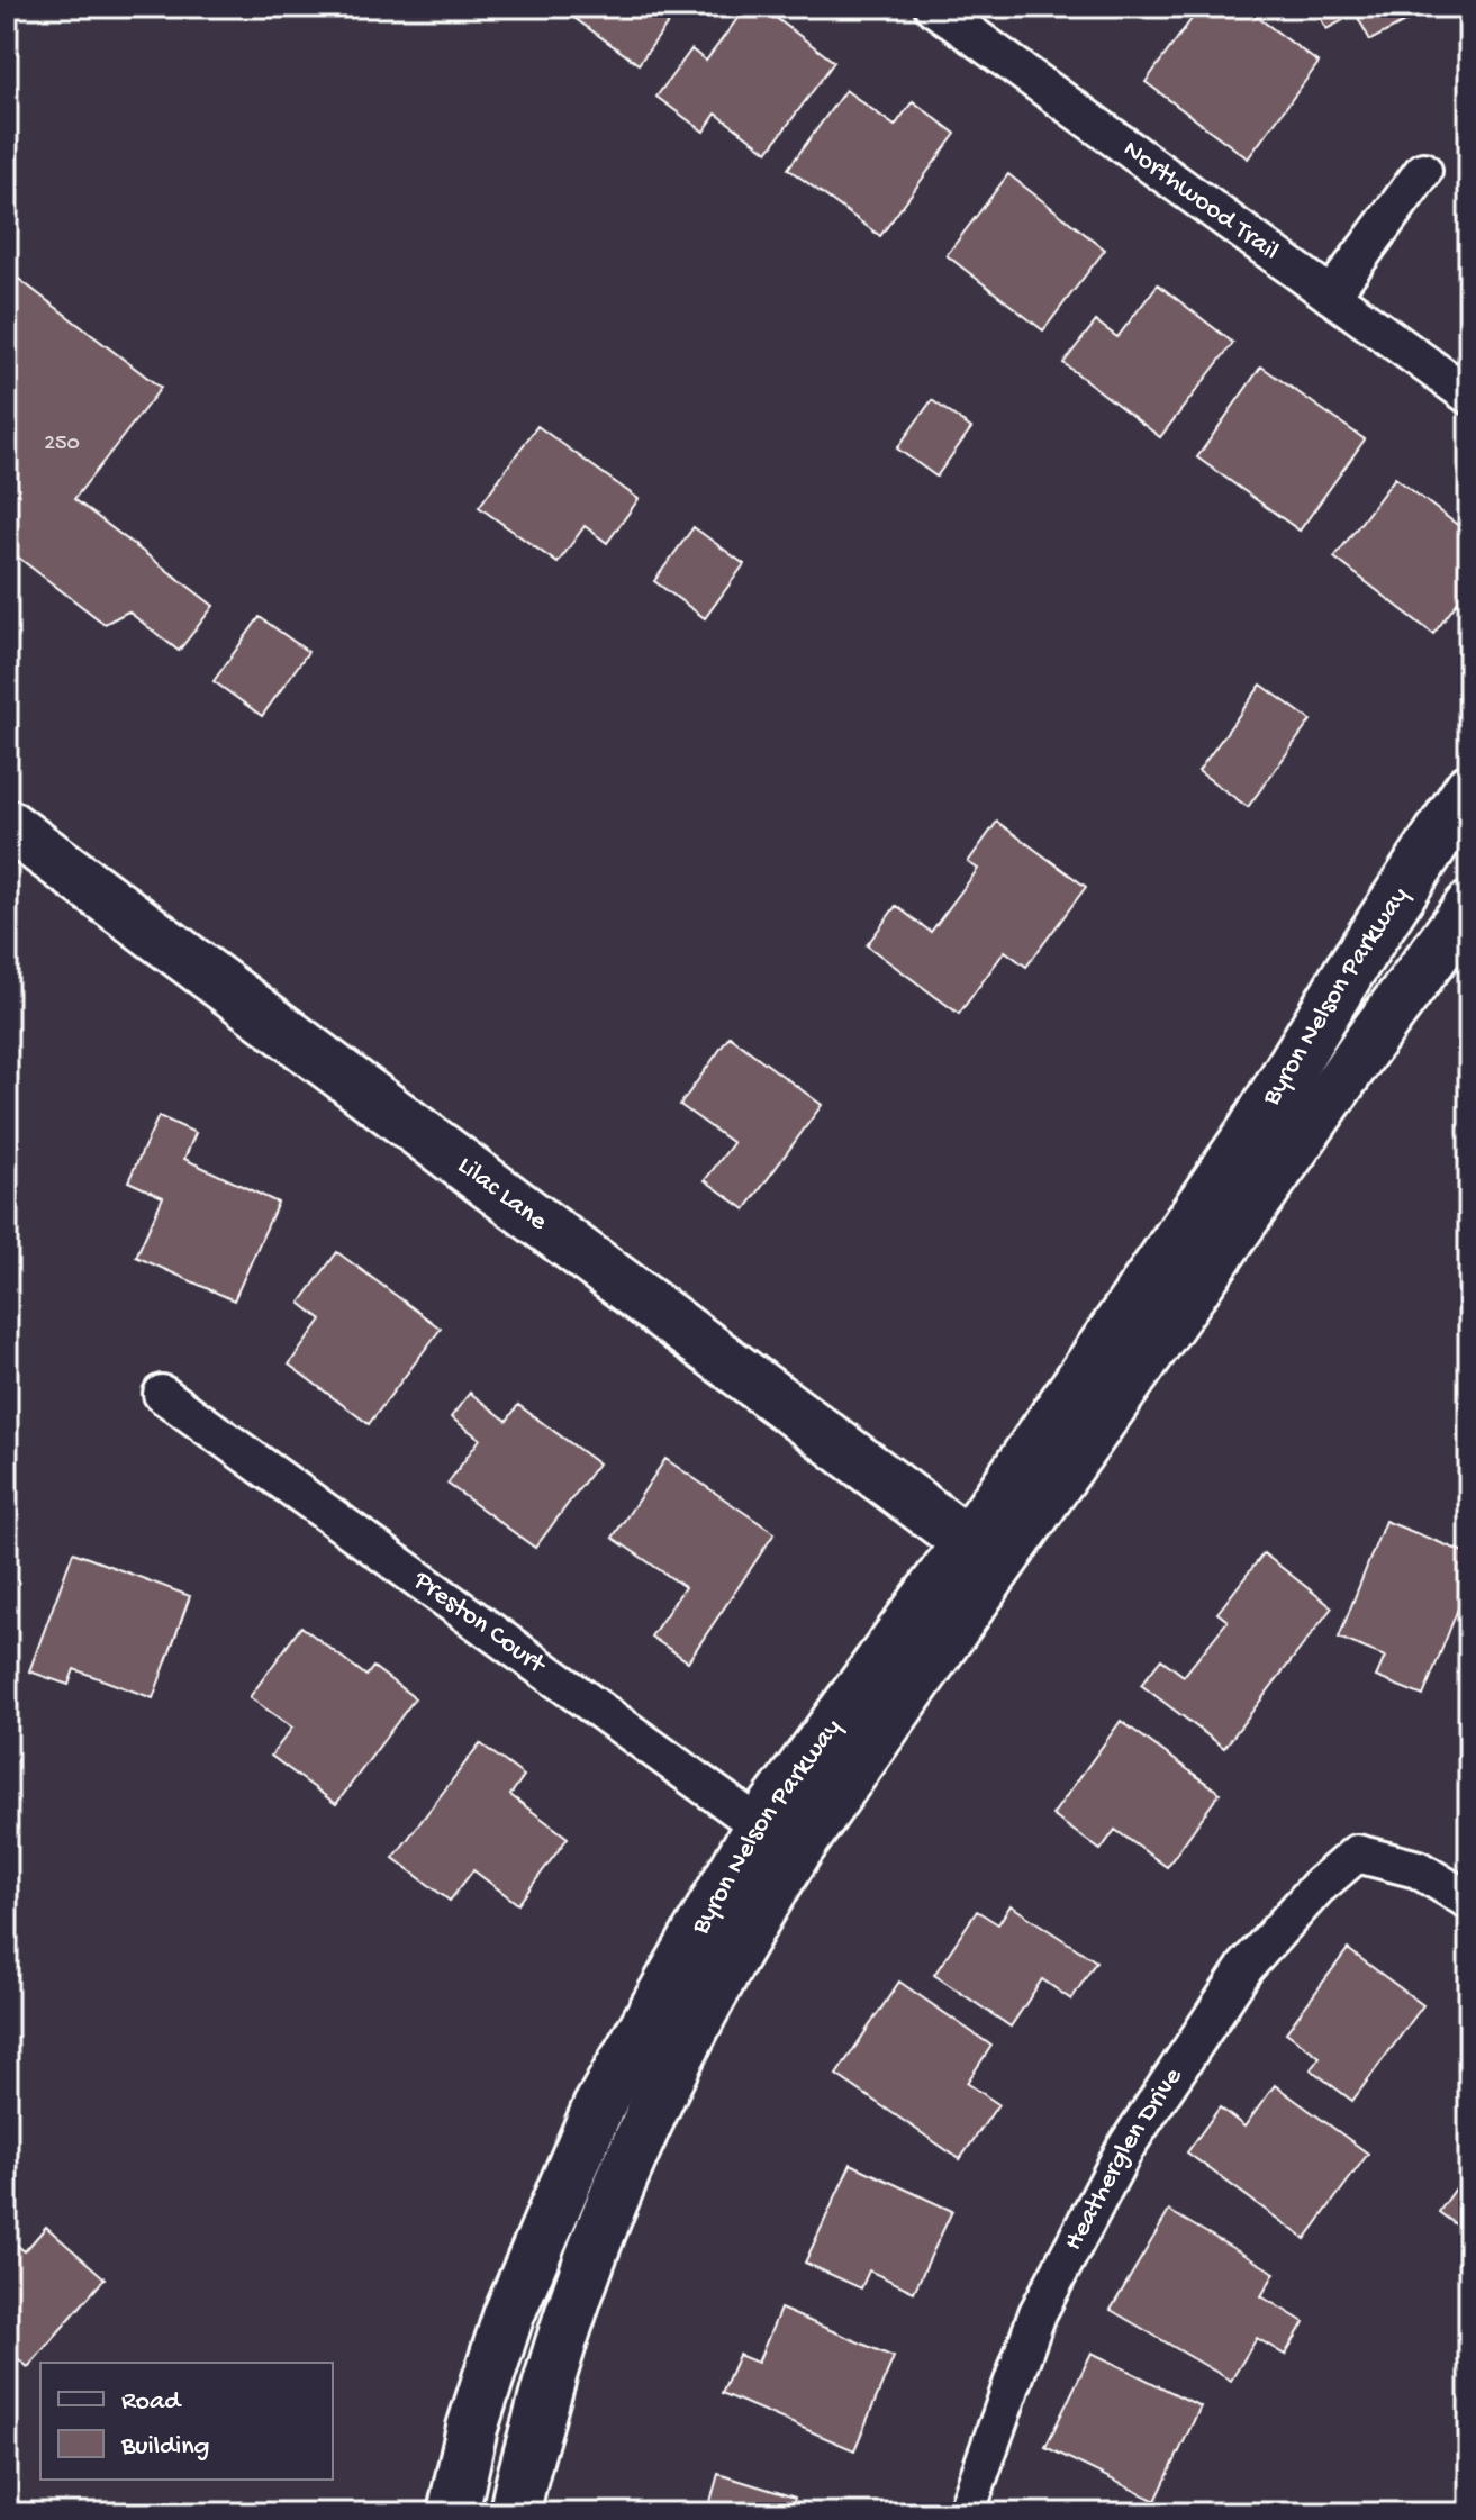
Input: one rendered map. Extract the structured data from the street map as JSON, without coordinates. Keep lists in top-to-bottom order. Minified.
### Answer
{"streets":{"street":["Northwood Trail","Byron Nelson Parkway","Lilac Lane","Preston Court","Heatherglen Drive"]},"crossings":[["Byron Nelson Parkway","Lilac Lane"],["Byron Nelson Parkway","Preston Court"]],"house_numbers":["250"],"legend":["Road","Building"]}
